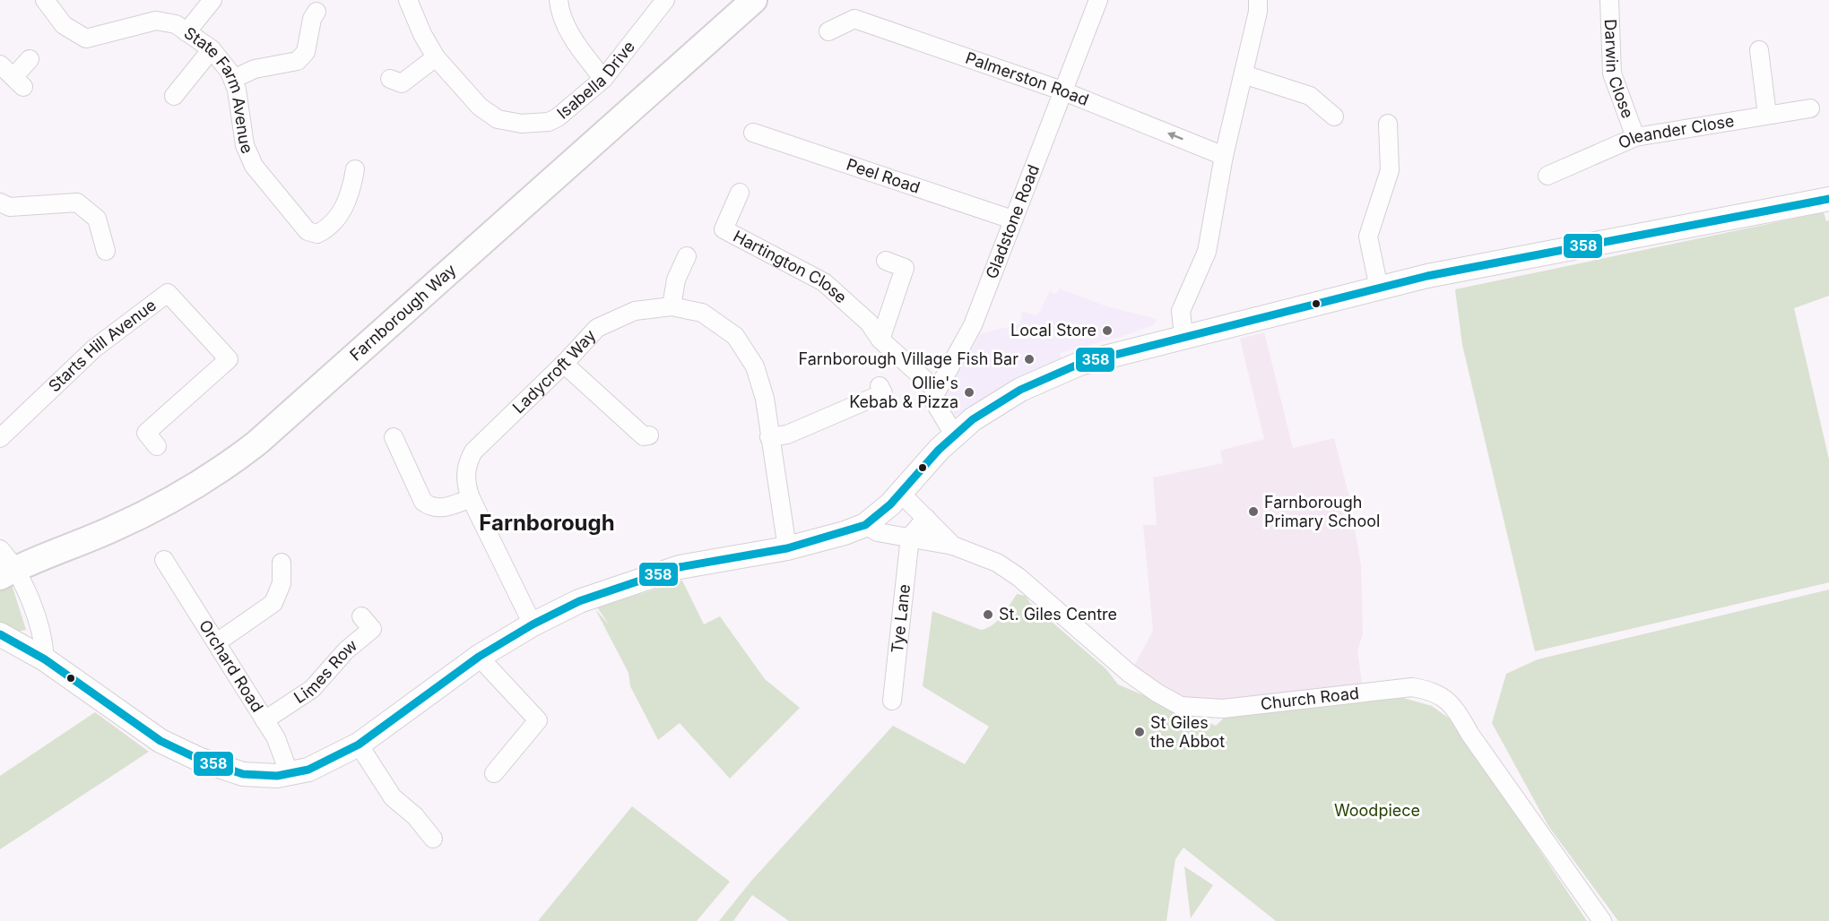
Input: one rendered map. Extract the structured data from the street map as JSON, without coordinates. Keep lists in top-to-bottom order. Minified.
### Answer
{"streets":{"highway":["Farnborough Way"],"street":["Darwin Close","Isabella Drive","Palmerston Road","State Farm Avenue","Oleander Close","Peel Road","Gladstone Road","Hartington Close","Starts Hill Avenue","Ladycroft Way","Tye Lane","Orchard Road","Limes Row","Church Road"]},"crossings":[["Darwin Close","Oleander Close"],["Palmerston Road","Gladstone Road"],["Peel Road","Gladstone Road"],["Gladstone Road","Hartington Close"],["Tye Lane","Church Road"],["Orchard Road","Limes Row"]],"one_way":["Palmerston Road"],"districts":["Farnborough"],"parks":["Woodpiece"],"places":["Local Store","Farnborough Village Fish Bar","Ollie's Kebab & Pizza","Farnborough Primary School","St. Giles Centre","St Giles the Abbot"],"lines":["transit line 358"]}
